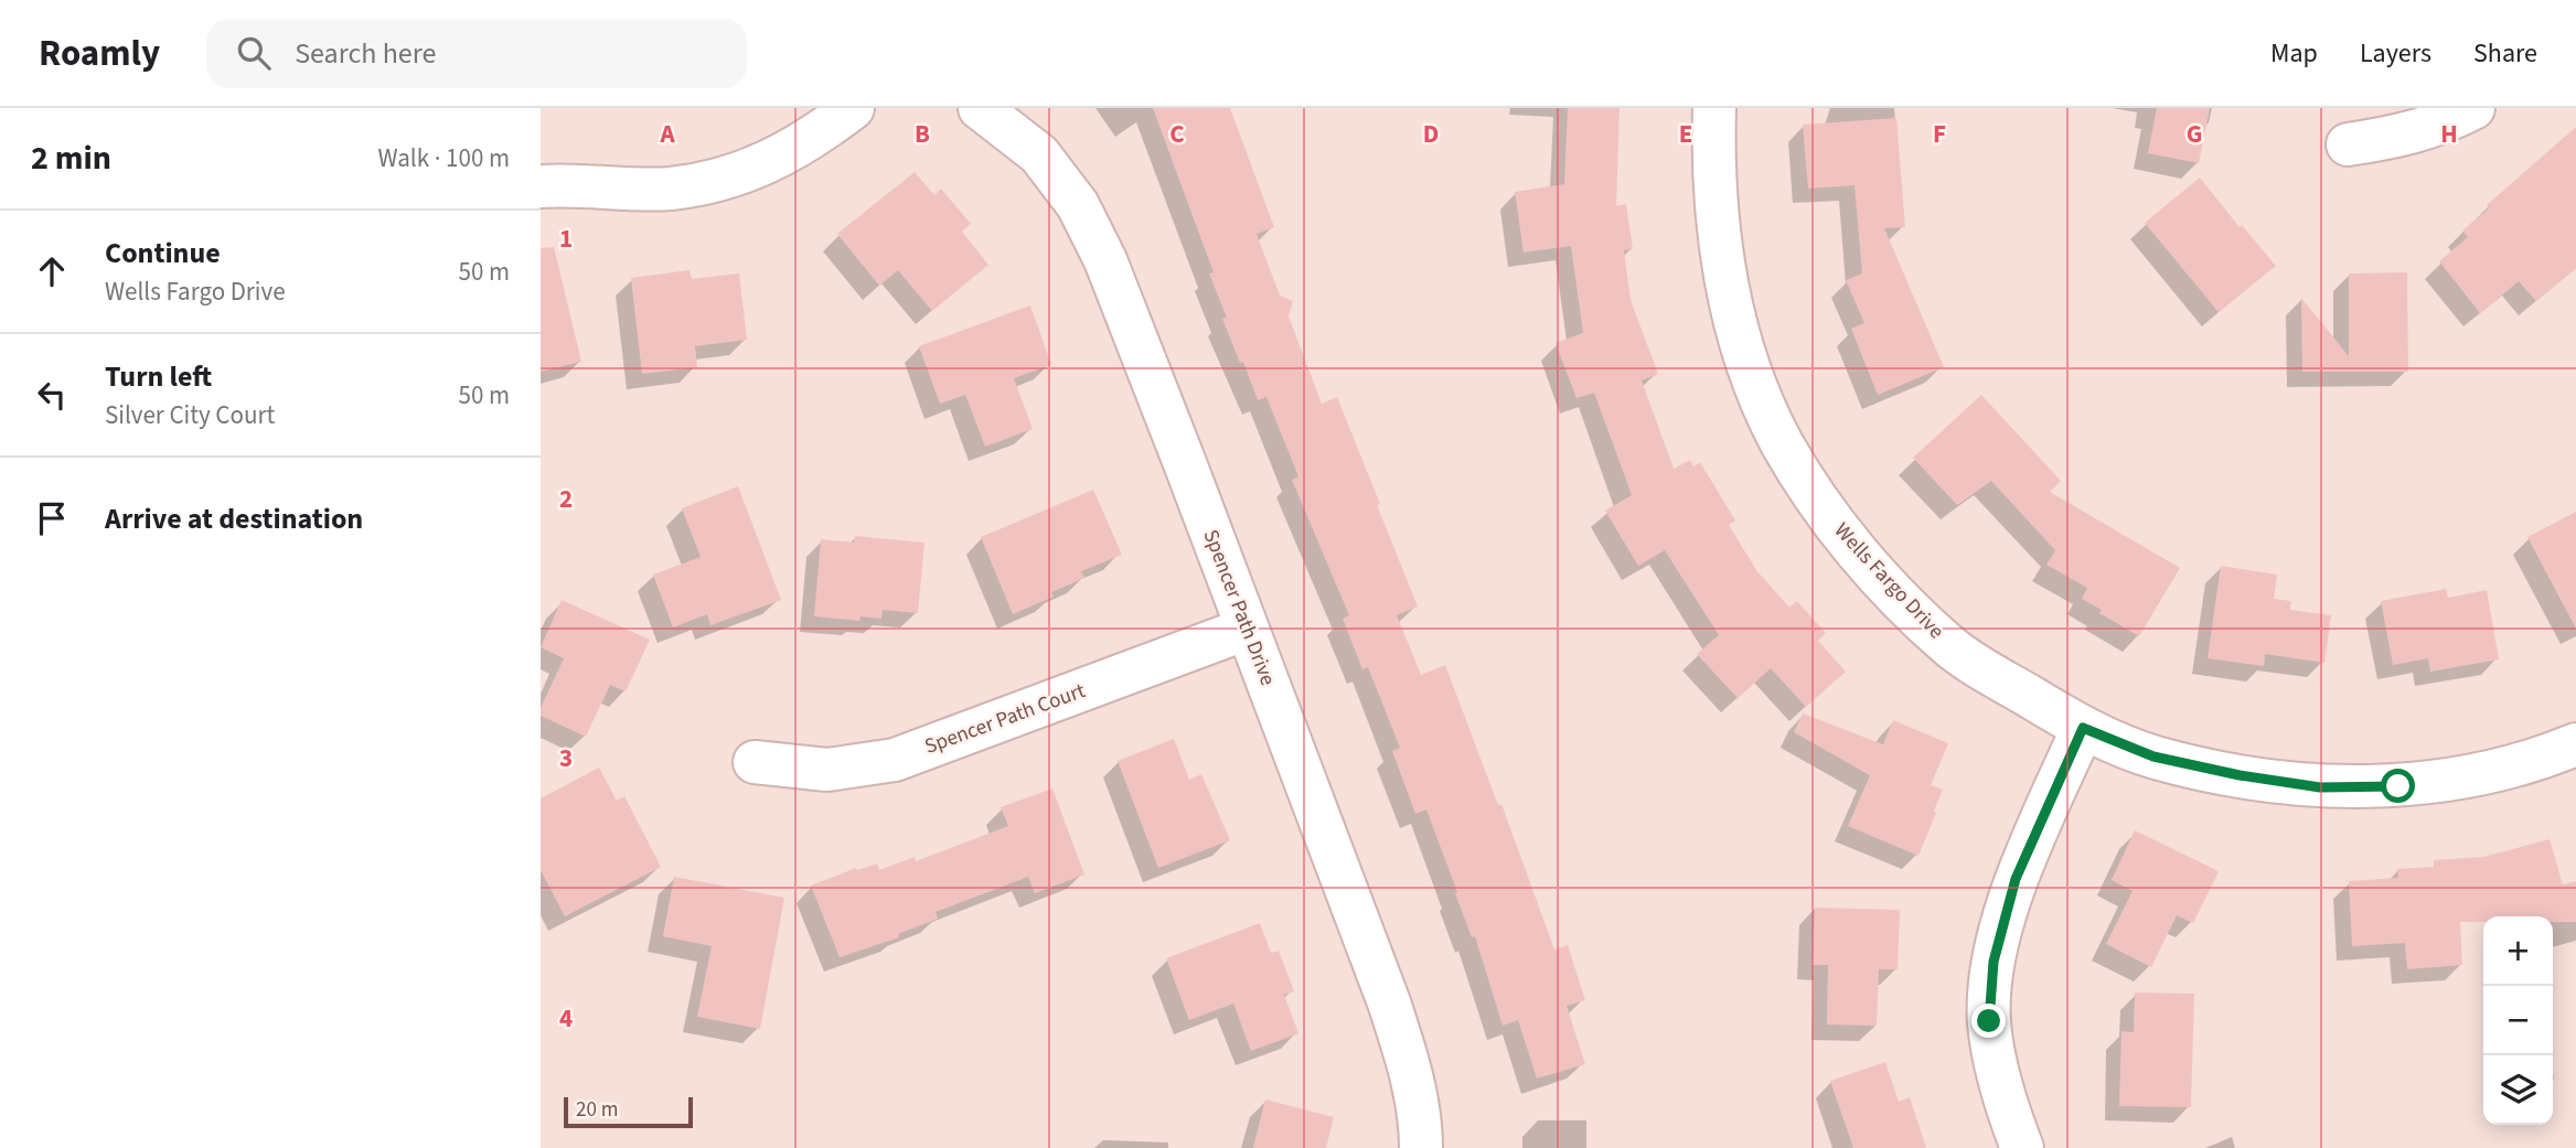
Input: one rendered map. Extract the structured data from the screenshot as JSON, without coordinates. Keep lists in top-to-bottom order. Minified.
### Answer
{"streets":{"street":["Wells Fargo Drive","Spencer Path Drive","Spencer Path Court"]},"crossings":[["Spencer Path Drive","Spencer Path Court"]],"scale_bar":"20 m","page":{"header":"Roamly","search":"Search here","nav":["Map","Layers","Share"],"heading":["2 min","Walk · 100 m"],"list":[["Continue","Wells Fargo Drive","50 m"],["Turn left","Silver City Court","50 m"],"Arrive at destination"],"map_buttons":["+","−"],"scale":"20 m"},"grid":{"columns":["A","B","C","D","E","F","G","H"],"rows":["1","2","3","4"]}}
